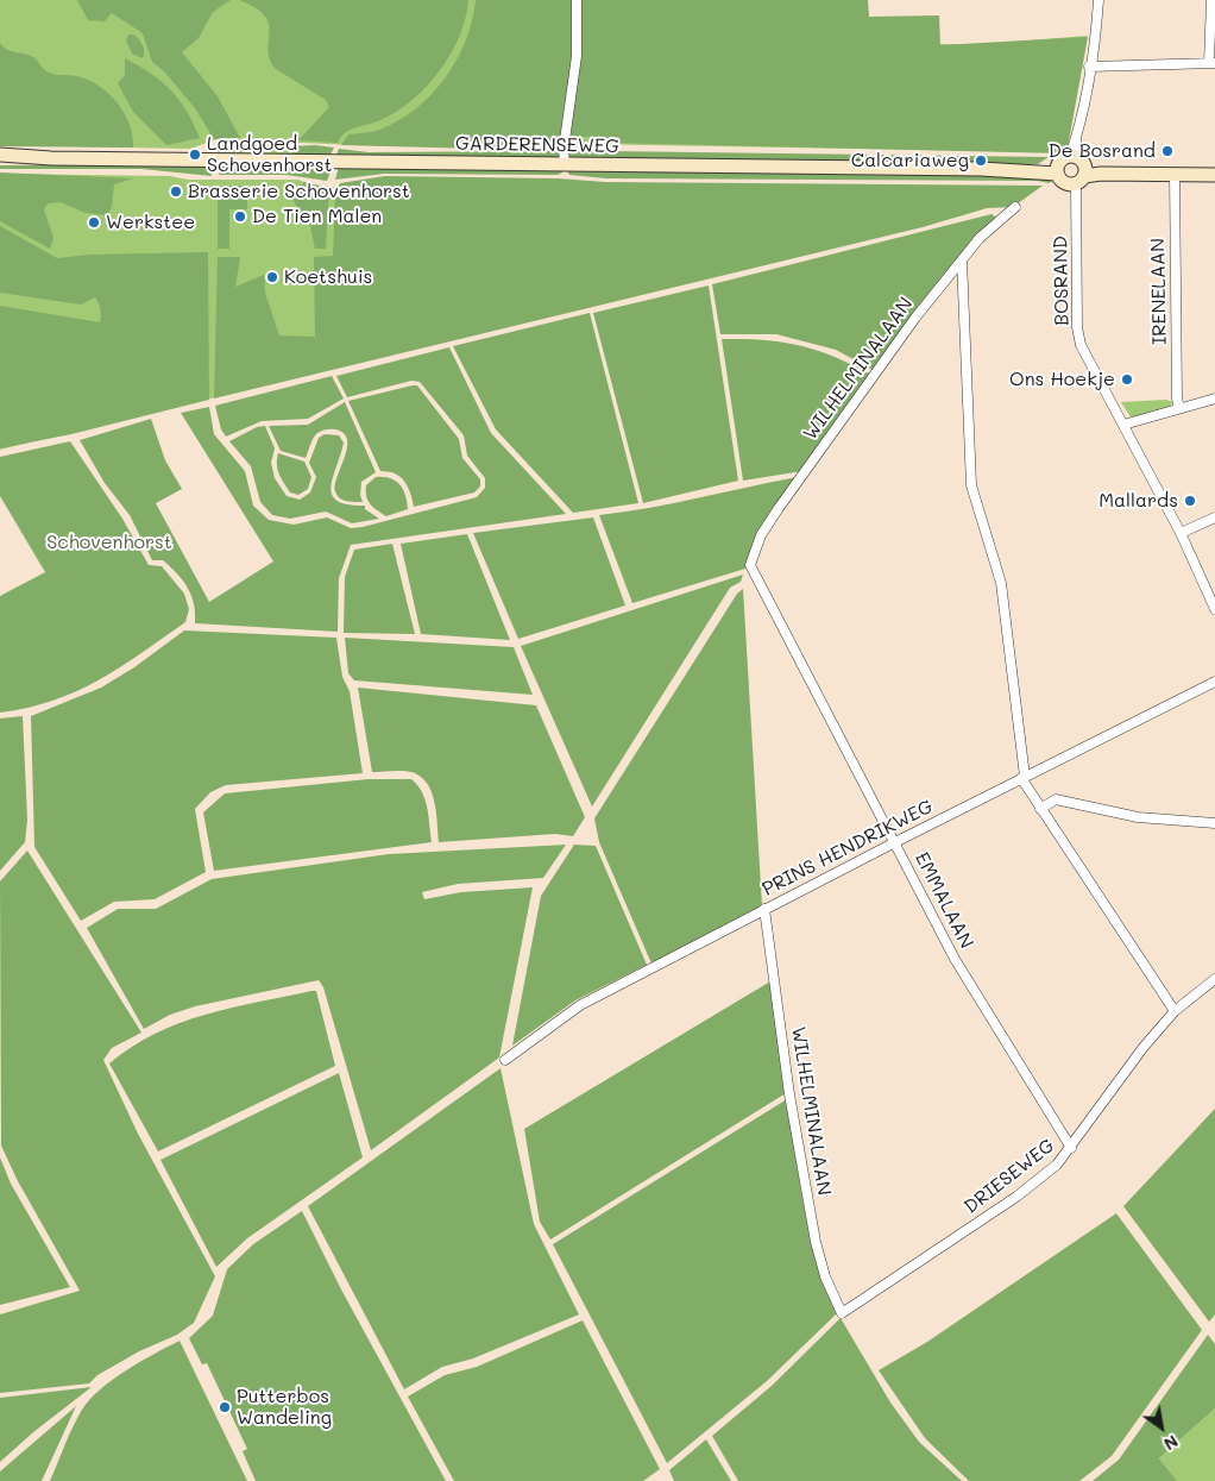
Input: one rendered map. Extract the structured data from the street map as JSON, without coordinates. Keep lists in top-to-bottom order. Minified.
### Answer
{"streets":{"main road":["GARDERENSEWEG"],"street":["BOSRAND","IRENELAAN","WILHELMINALAAN","PRINS HENDRIKWEG","EMMALAAN","DRIESEWEG"]},"crossings":[["WILHELMINALAAN","PRINS HENDRIKWEG"],["WILHELMINALAAN","EMMALAAN"],["WILHELMINALAAN","DRIESEWEG"],["PRINS HENDRIKWEG","EMMALAAN"],["EMMALAAN","DRIESEWEG"]],"parks":["Schovenhorst"],"places":["De Bosrand","Landgoed Schovenhorst","Calcariaweg","Brasserie Schovenhorst","De Tien Malen","Werkstee","Koetshuis","Ons Hoekje","Mallards","Putterbos Wandeling"],"north":"bottom right"}
